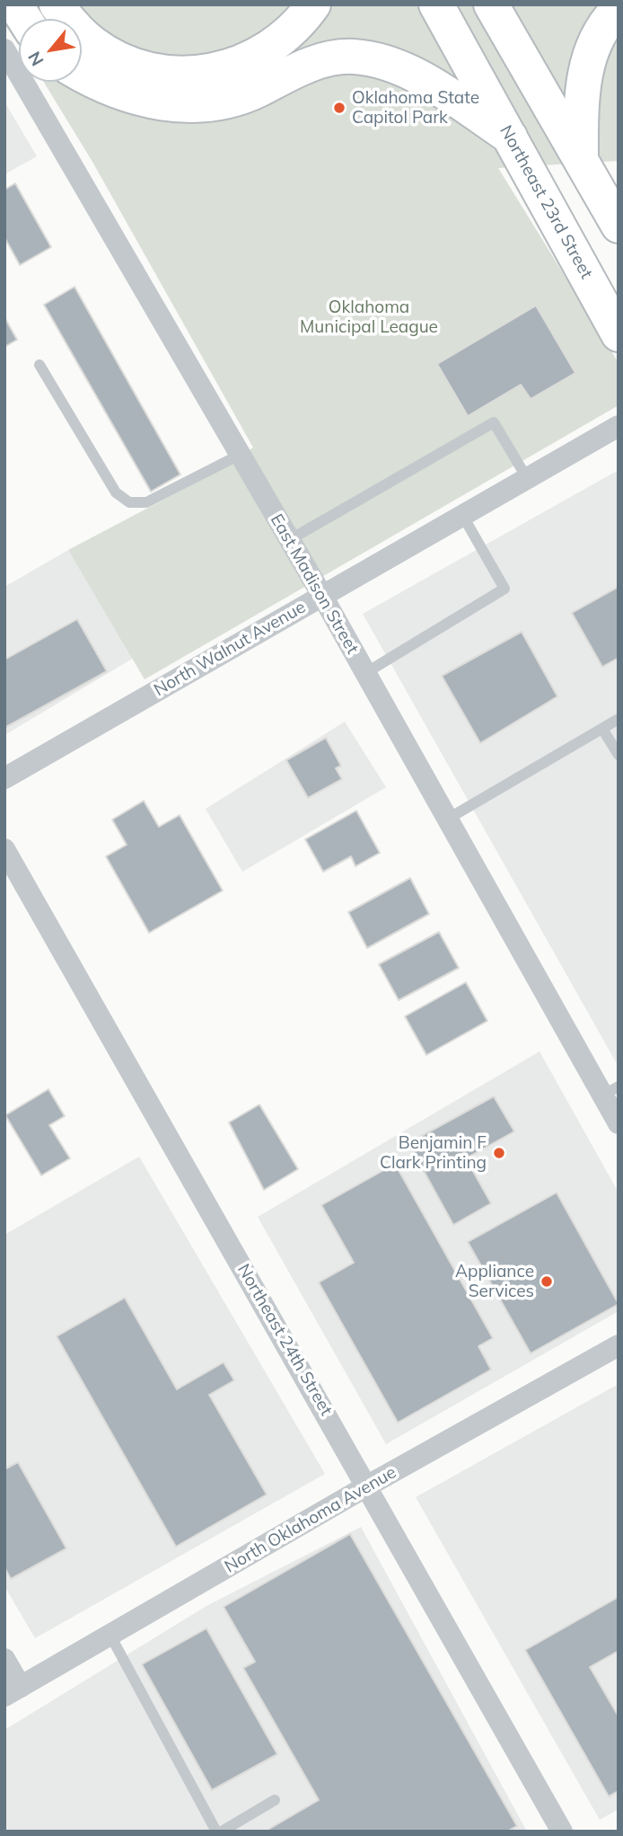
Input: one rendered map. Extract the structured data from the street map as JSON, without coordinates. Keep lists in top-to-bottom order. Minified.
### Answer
{"streets":{"main road":["Northeast 23rd Street"],"street":["East Madison Street","North Walnut Avenue","Northeast 24th Street","North Oklahoma Avenue"]},"crossings":[["East Madison Street","North Walnut Avenue"],["Northeast 24th Street","North Oklahoma Avenue"]],"parks":["Oklahoma Municipal League"],"places":["Oklahoma State Capitol Park","Benjamin F Clark Printing","Appliance Services"],"north":"bottom left"}
